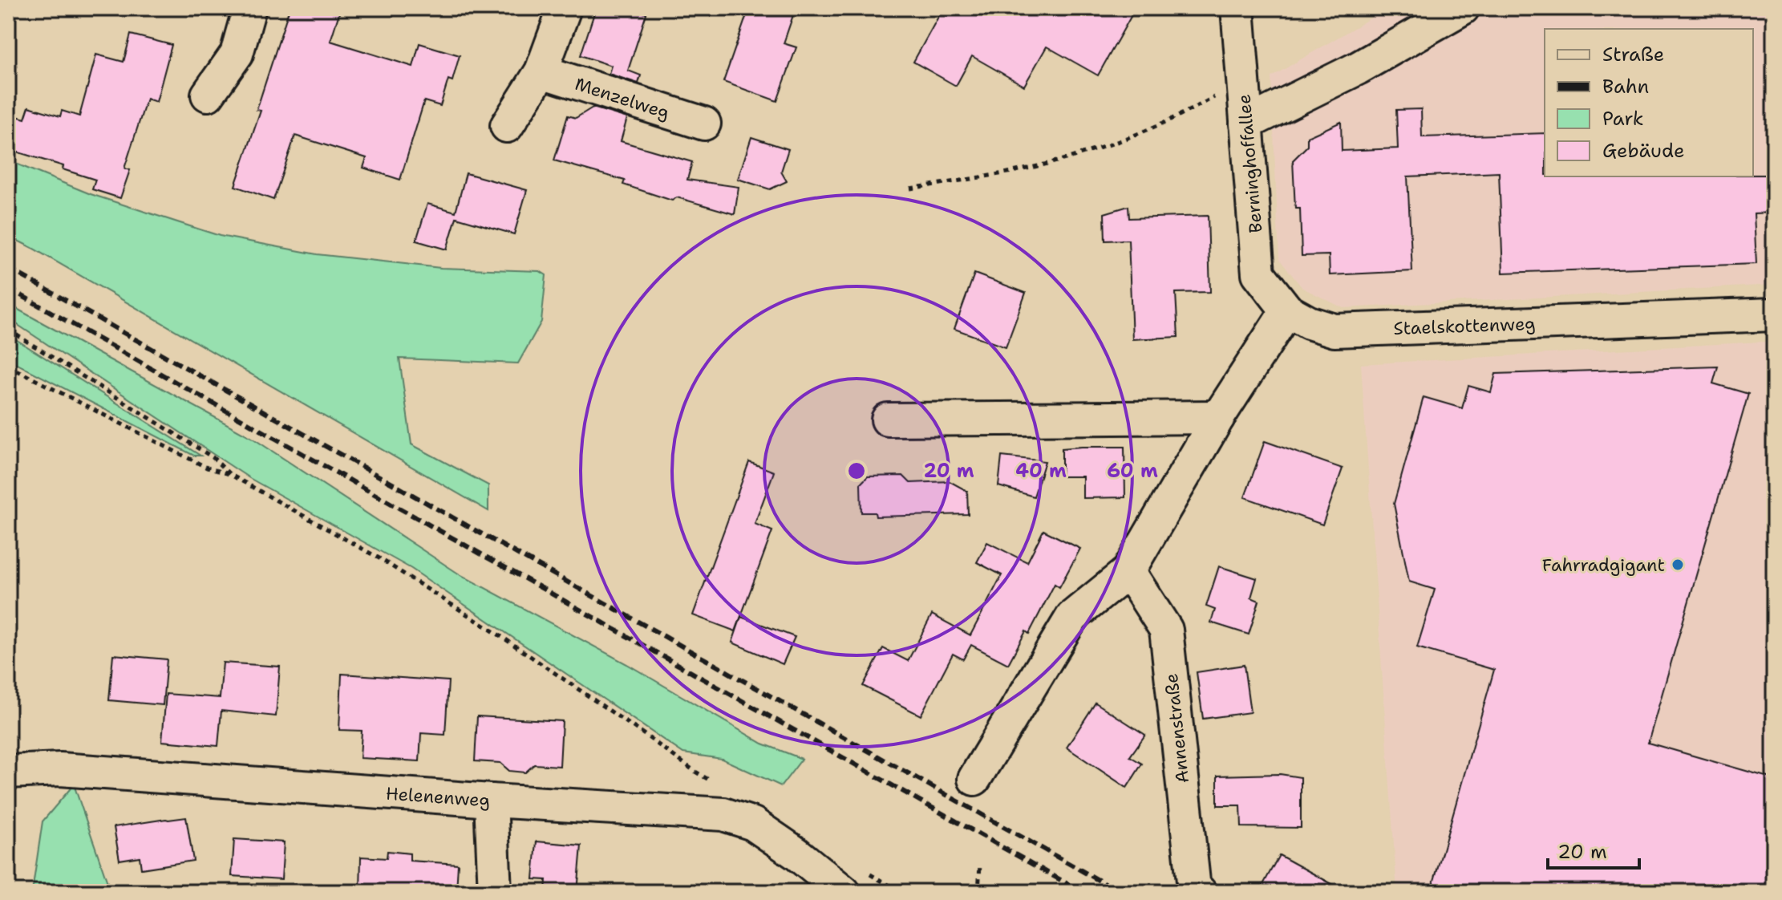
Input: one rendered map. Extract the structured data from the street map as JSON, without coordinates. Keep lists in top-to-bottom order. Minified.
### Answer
{"streets":{"street":["Menzelweg","Berninghoffallee","Staelskottenweg","Annenstraße","Helenenweg"]},"crossings":[["Berninghoffallee","Staelskottenweg"]],"places":["Fahrradgigant"],"legend":["Straße","Bahn","Park","Gebäude"],"scale_bar":"20 m","rings":["20 m","40 m","60 m"]}
